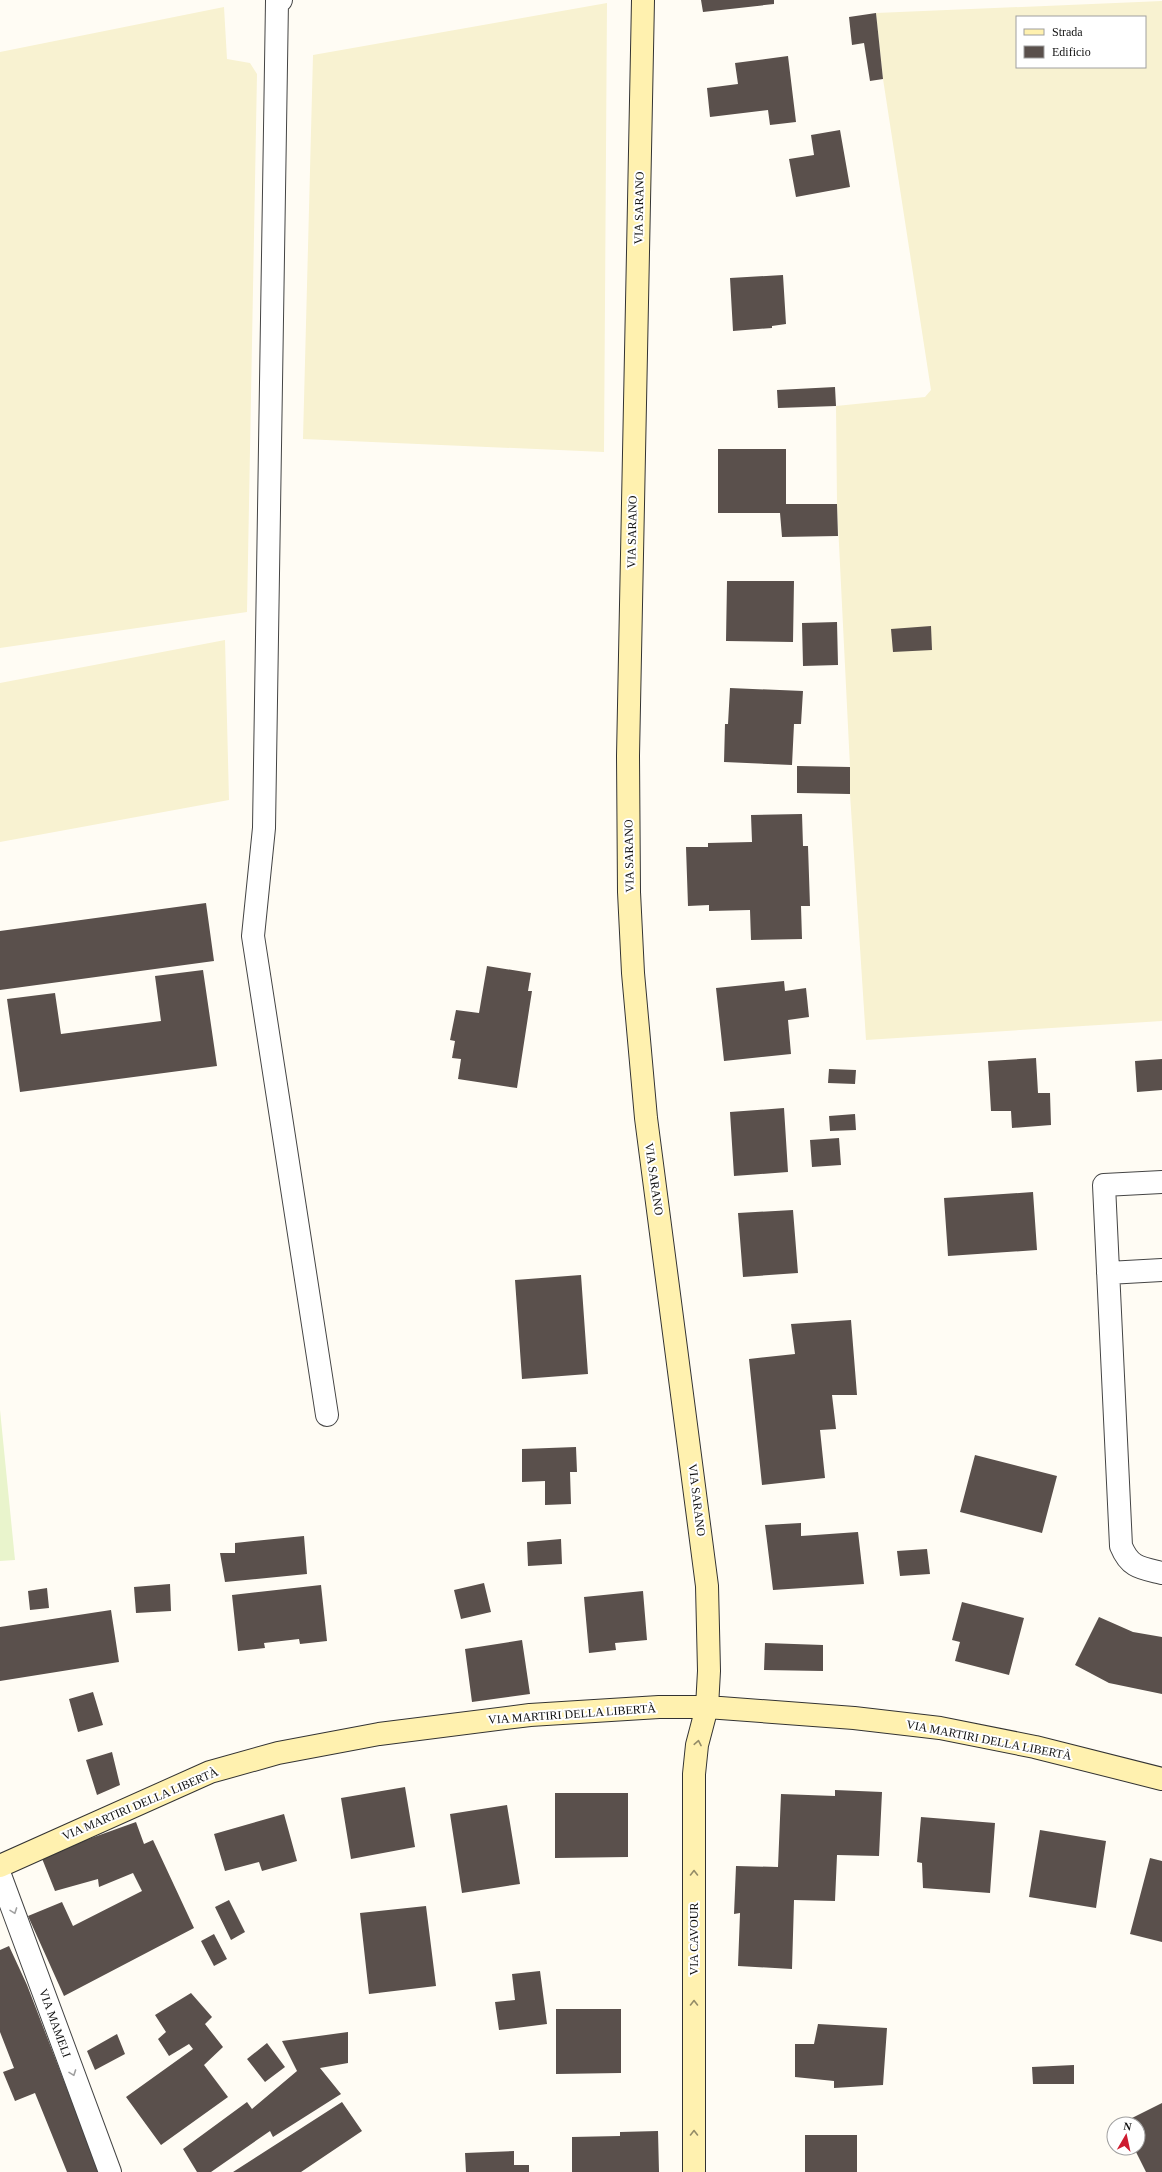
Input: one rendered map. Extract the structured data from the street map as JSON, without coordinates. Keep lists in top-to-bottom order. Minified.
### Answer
{"streets":{"street":["VIA SARANO","VIA MARTIRI DELLA LIBERTÀ","VIA CAVOUR","VIA MAMELI"]},"crossings":[["VIA SARANO","VIA MARTIRI DELLA LIBERTÀ"],["VIA SARANO","VIA CAVOUR"],["VIA MARTIRI DELLA LIBERTÀ","VIA CAVOUR"]],"one_way":["VIA CAVOUR","VIA MAMELI"],"legend":["Strada","Edificio"],"north":"top"}
